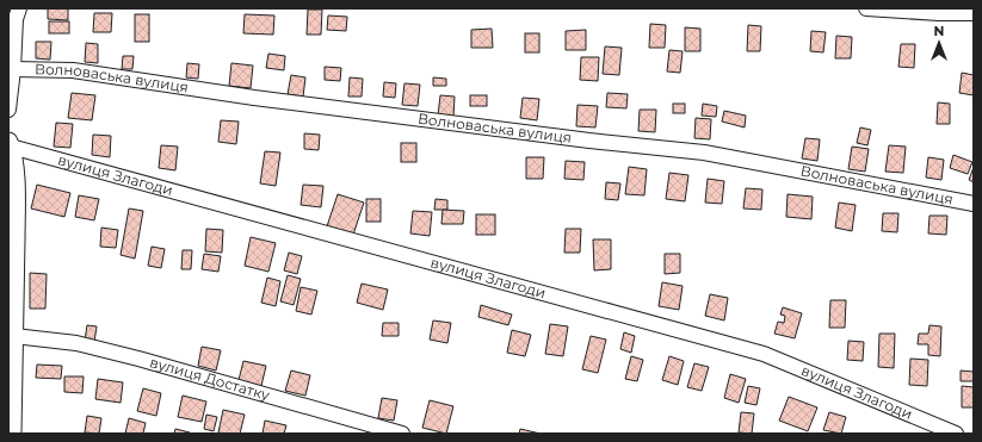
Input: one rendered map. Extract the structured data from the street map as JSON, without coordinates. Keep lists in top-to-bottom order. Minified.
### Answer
{"streets":{"street":["Волноваська вулиця","вулиця Злагоди","вулиця Достатку"]},"north":"top"}
